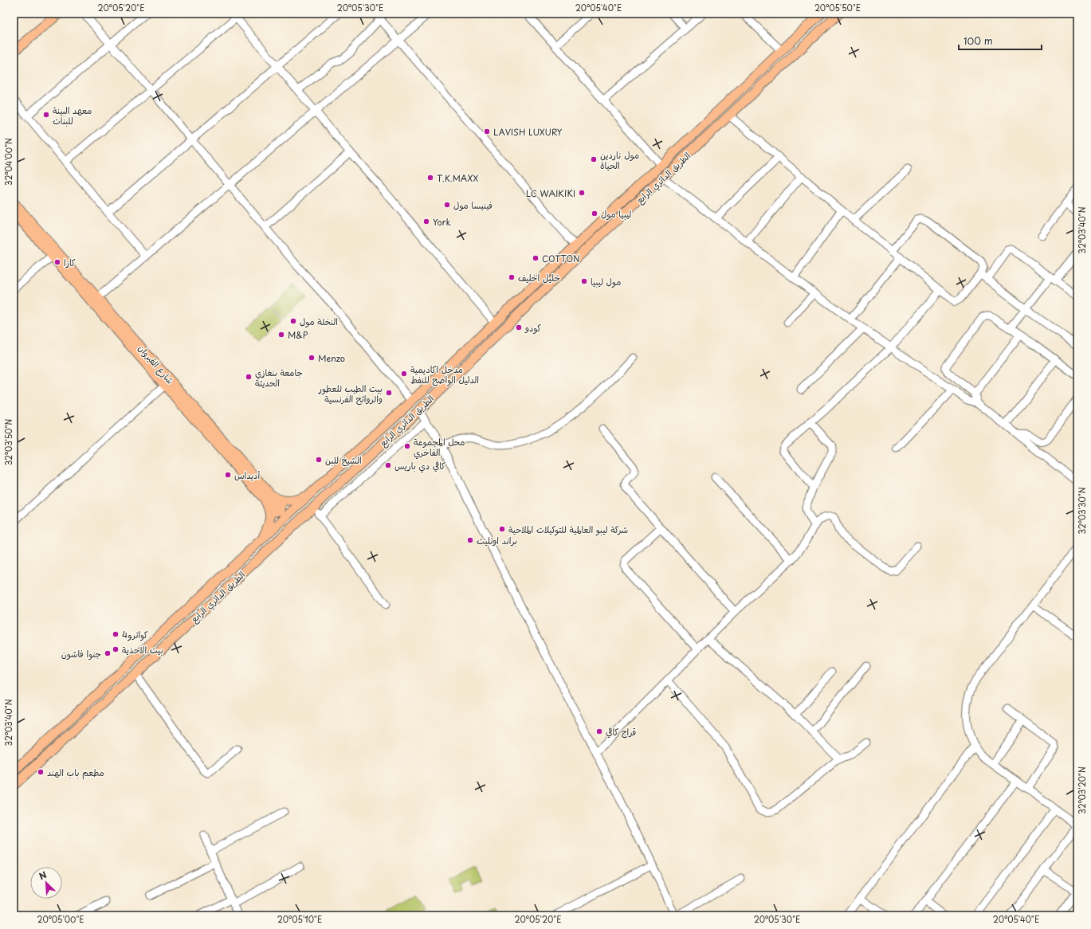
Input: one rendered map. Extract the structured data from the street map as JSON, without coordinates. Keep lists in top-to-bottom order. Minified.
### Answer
{"streets":{"main road":["الطريق الدائري الرابع","شارع القيروان"]},"crossings":[["الطريق الدائري الرابع","شارع القيروان"]],"places":["معهد البينة للبنات","LAVISH LUXURY","مول ناردين الحياة","T.K.MAXX","LC WAIKIKI","فينيسا مول","ليبيا مول","York","COTTON","كازا","خليل اخليف","مول ليبيا","النخلة مول","كودو","M&P","Menzo","مدخل اكاديمية الدليل الواضح للنفط","جامعة بنغازي الحديثة","بيت الطيب للعطور والروائح الفرنسية","محل المجموعة الفاخري","الشيخ للبن","كافي دي باريس","أديداس","شركة ليبو العالمية للتوكيلات الملاحية","براند اوتليت","كواترو4","بيت الاحذية","جنوا فاشون","قراج كافي","مطعم باب الهند"],"scale_bar":"100 m","north":"top left","coordinates":["20°05'20\"E","20°05'30\"E","20°05'40\"E","20°05'50\"E","32°04'00\"N","32°03'40\"N","32°03'50\"N","32°03'30\"N","32°03'20\"N","20°05'00\"E","20°05'10\"E"]}
